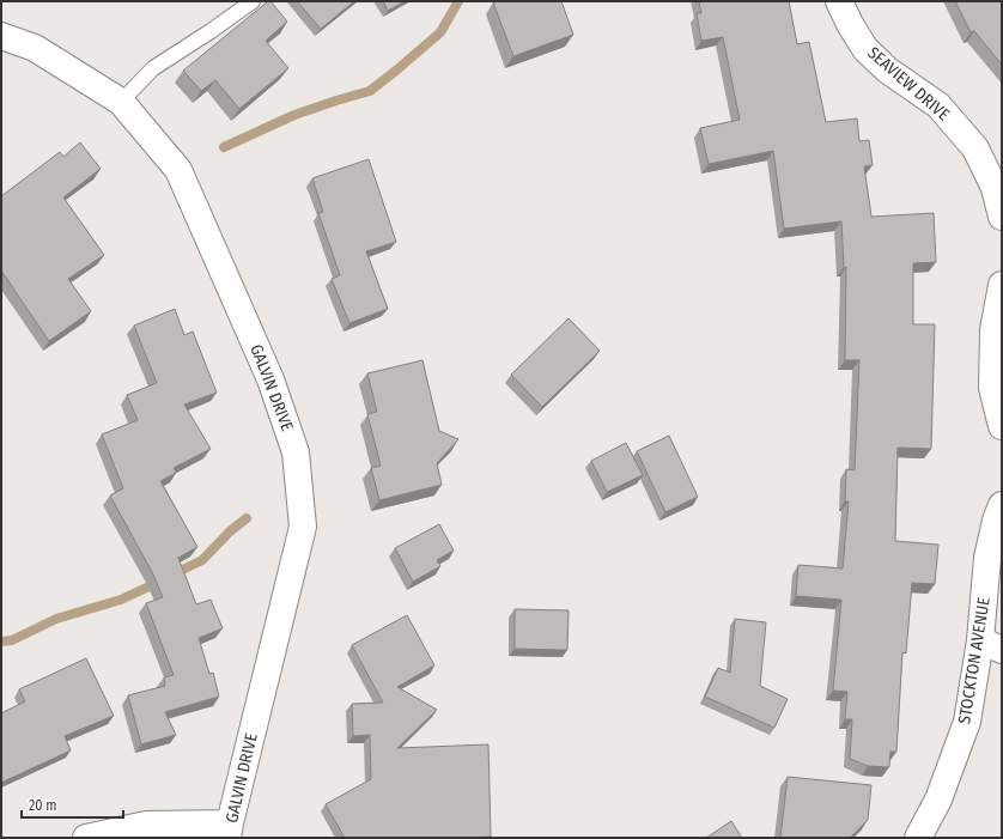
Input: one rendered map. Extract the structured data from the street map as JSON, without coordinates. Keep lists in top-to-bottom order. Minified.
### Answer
{"streets":{"street":["SEAVIEW DRIVE","GALVIN DRIVE","STOCKTON AVENUE"]},"scale_bar":"20 m"}
